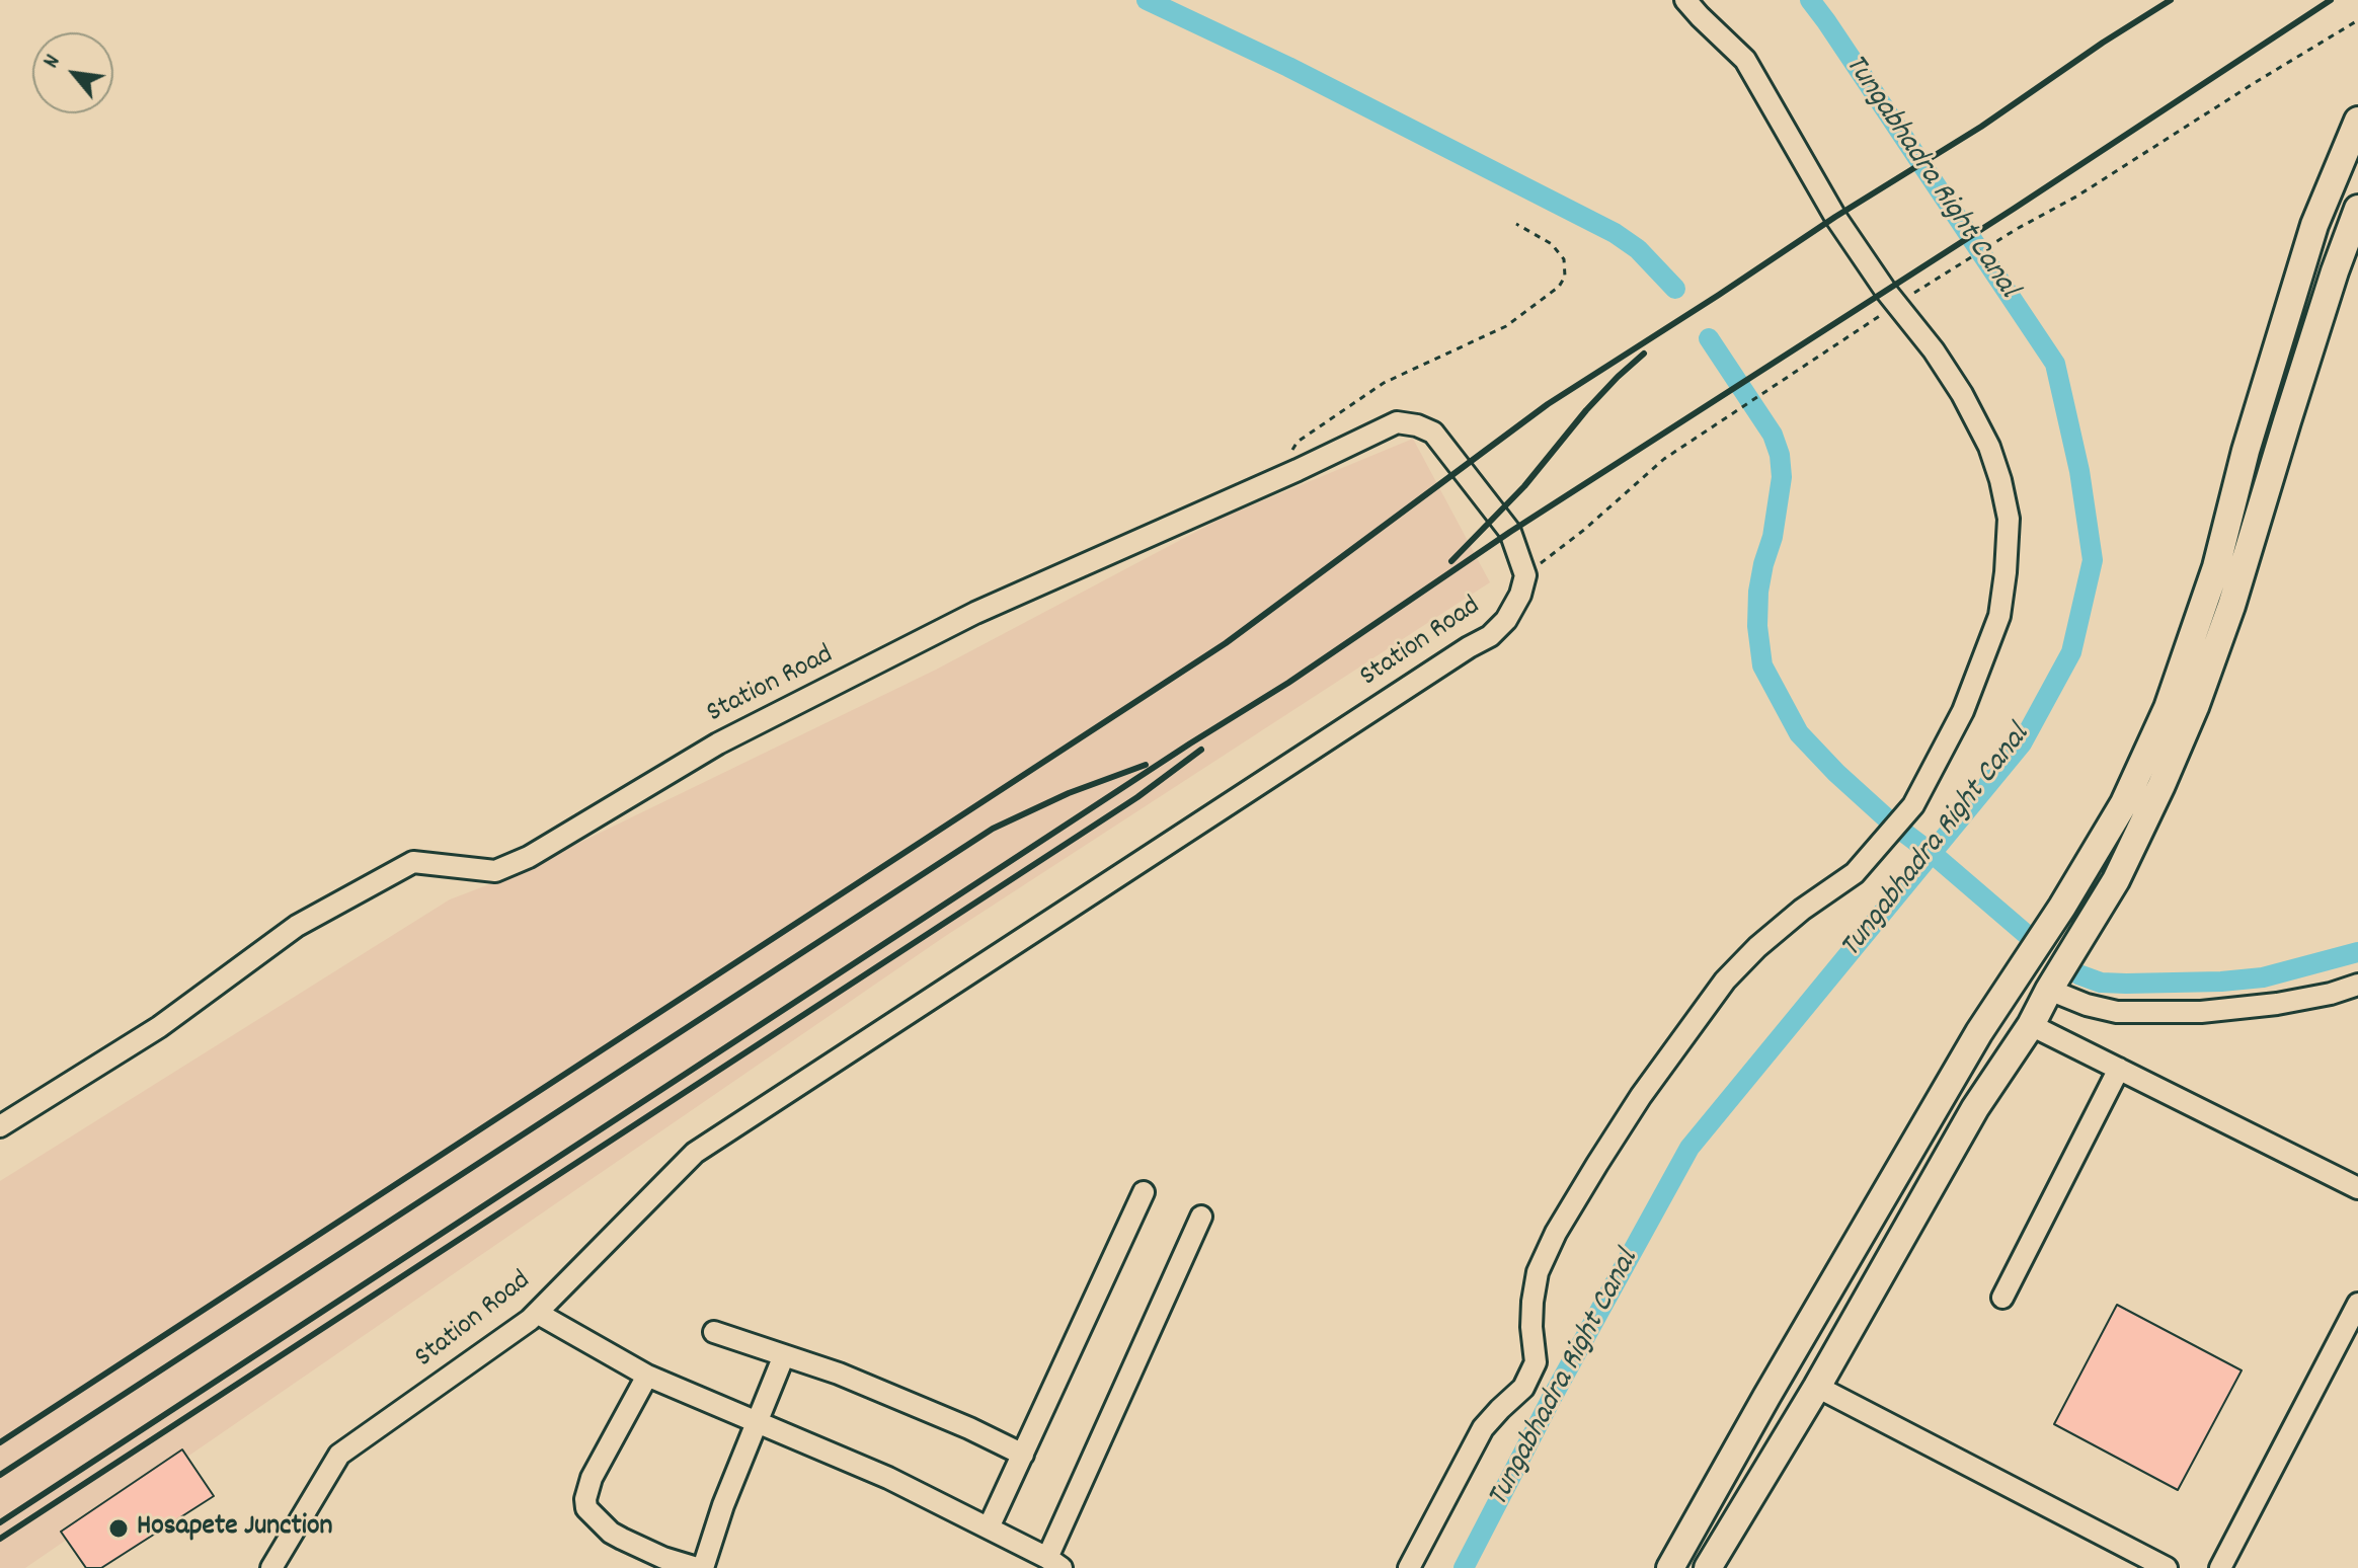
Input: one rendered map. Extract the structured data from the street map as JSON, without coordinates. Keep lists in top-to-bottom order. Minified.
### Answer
{"streets":{"street":["Station Road"]},"water":["Tungabhadra Right Canal"],"places":["Hosapete Junction"],"north":"top left"}
